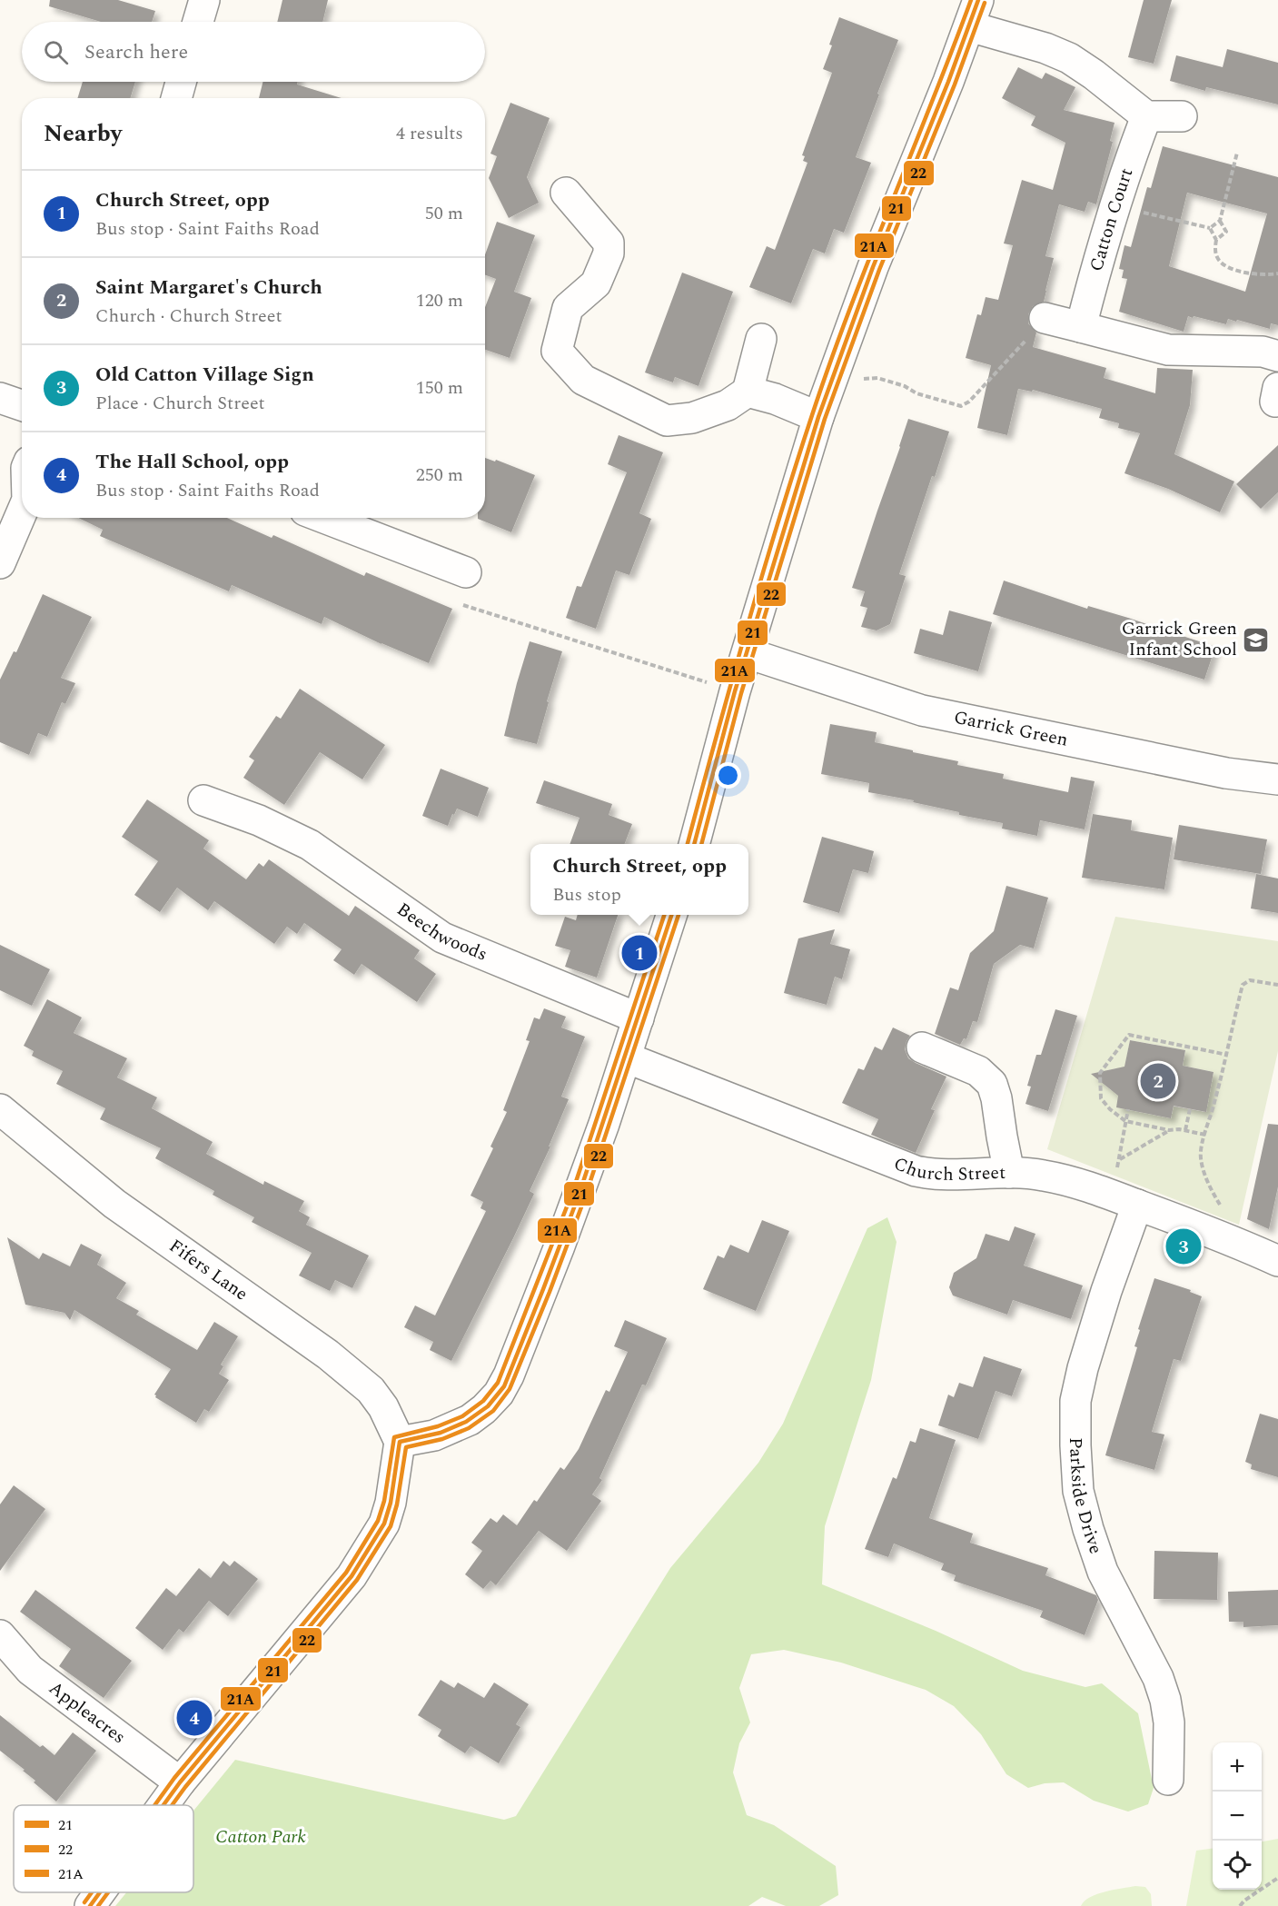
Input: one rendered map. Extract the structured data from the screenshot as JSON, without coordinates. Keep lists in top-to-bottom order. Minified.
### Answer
{"streets":{"street":["Catton Court","Garrick Green","Beechwoods","Church Street","Fifers Lane","Parkside Drive","Appleacres"]},"crossings":[["Church Street","Parkside Drive"]],"parks":["Catton Park"],"places":{"school or university":["Garrick Green Infant School"]},"lines":["transit line 21","transit line 21A","transit line 22"],"legend":["21","22","21A"],"page":{"search":"Search here","heading":["Nearby","4 results"],"list":[{"mark":"1","name":"Church Street, opp","note":"Bus stop · Saint Faiths Road","value":"50 m"},{"mark":"2","name":"Saint Margaret's Church","note":"Church · Church Street","value":"120 m"},{"mark":"3","name":"Old Catton Village Sign","note":"Place · Church Street","value":"150 m"},{"mark":"4","name":"The Hall School, opp","note":"Bus stop · Saint Faiths Road","value":"250 m"}],"popup":["Church Street, opp","Bus stop"],"pins":["1","2","3","4"],"map_buttons":["+","−"]}}
